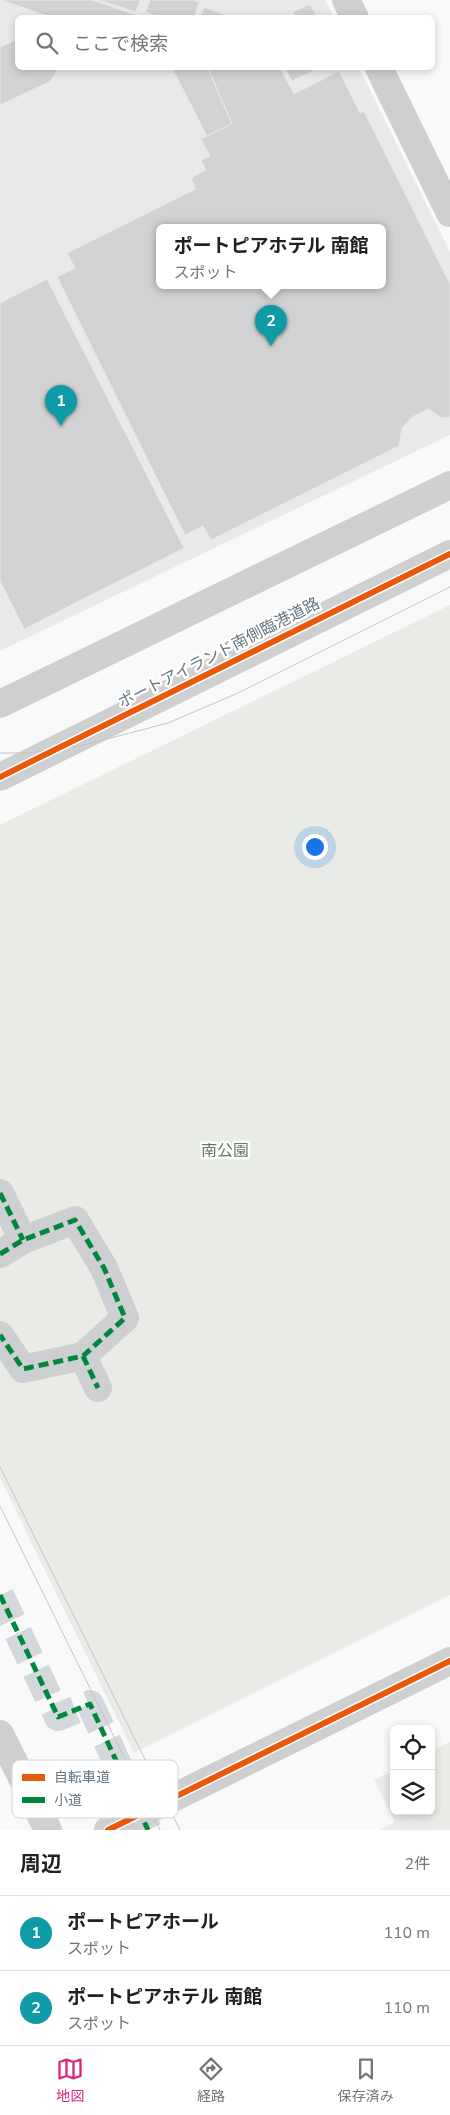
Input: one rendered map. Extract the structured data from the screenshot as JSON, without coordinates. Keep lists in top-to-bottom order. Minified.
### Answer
{"streets":{"street":["ポートアイランド南側臨港道路"]},"parks":["南公園"],"legend":["自転車道","小道"],"page":{"search":"ここで検索","popup":["ポートピアホテル 南館","スポット"],"pins":["2","1"],"heading":["周辺","2件"],"list":[{"mark":"1","name":"ポートピアホール","note":"スポット","value":"110 m"},{"mark":"2","name":"ポートピアホテル 南館","note":"スポット","value":"110 m"}],"nav":["地図","経路","保存済み"]}}
